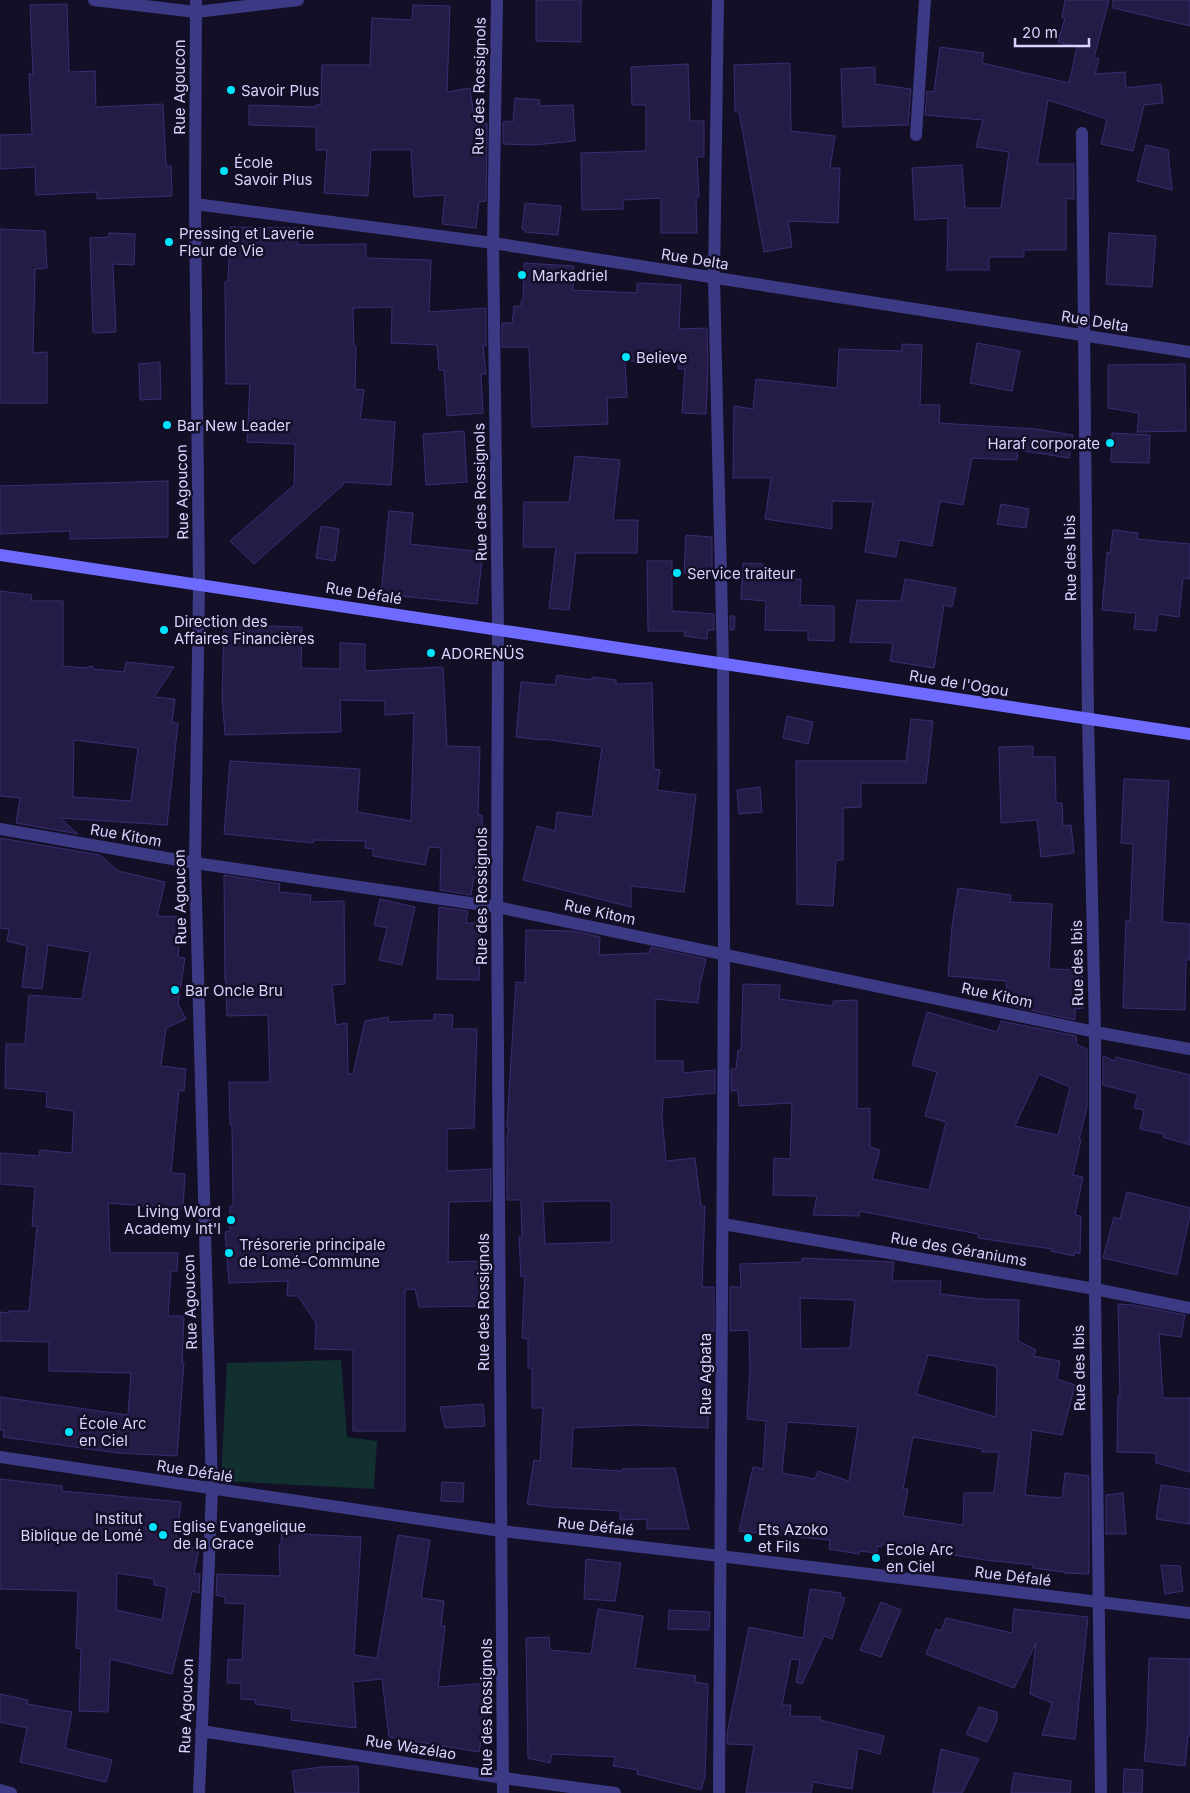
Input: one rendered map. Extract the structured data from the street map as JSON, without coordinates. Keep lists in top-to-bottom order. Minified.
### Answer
{"streets":{"street":["Rue des Rossignols","Rue Agoucon","Rue Delta","Rue des Ibis","Rue Défalé","Rue de l'Ogou","Rue Kitom","Rue des Géraniums","Rue Agbata","Rue Wazélao"]},"crossings":[["Rue des Rossignols","Rue Delta"],["Rue des Rossignols","Rue Défalé"],["Rue des Rossignols","Rue Kitom"],["Rue des Rossignols","Rue Wazélao"],["Rue Agoucon","Rue Delta"],["Rue Agoucon","Rue Défalé"],["Rue Agoucon","Rue Kitom"],["Rue Agoucon","Rue Wazélao"],["Rue Delta","Rue des Ibis"],["Rue Delta","Rue Agbata"],["Rue des Ibis","Rue Défalé"],["Rue des Ibis","Rue de l'Ogou"],["Rue des Ibis","Rue Kitom"],["Rue des Ibis","Rue des Géraniums"],["Rue Défalé","Rue de l'Ogou"],["Rue Défalé","Rue Agbata"],["Rue de l'Ogou","Rue Agbata"],["Rue Kitom","Rue Agbata"],["Rue des Géraniums","Rue Agbata"]],"places":["Savoir Plus","École Savoir Plus","Pressing et Laverie Fleur de Vie","Markadriel","Believe","Bar New Leader","Haraf corporate","Service traiteur","Direction des Affaires Financières","ADORENÜS","Bar Oncle Bru","Living Word Academy Int'l","Trésorerie principale de Lomé-Commune","École Arc en Ciel","Institut Biblique de Lomé","Eglise Evangelique de la Grace","Ets Azoko et Fils","Ecole Arc en Ciel"],"scale_bar":"20 m"}
